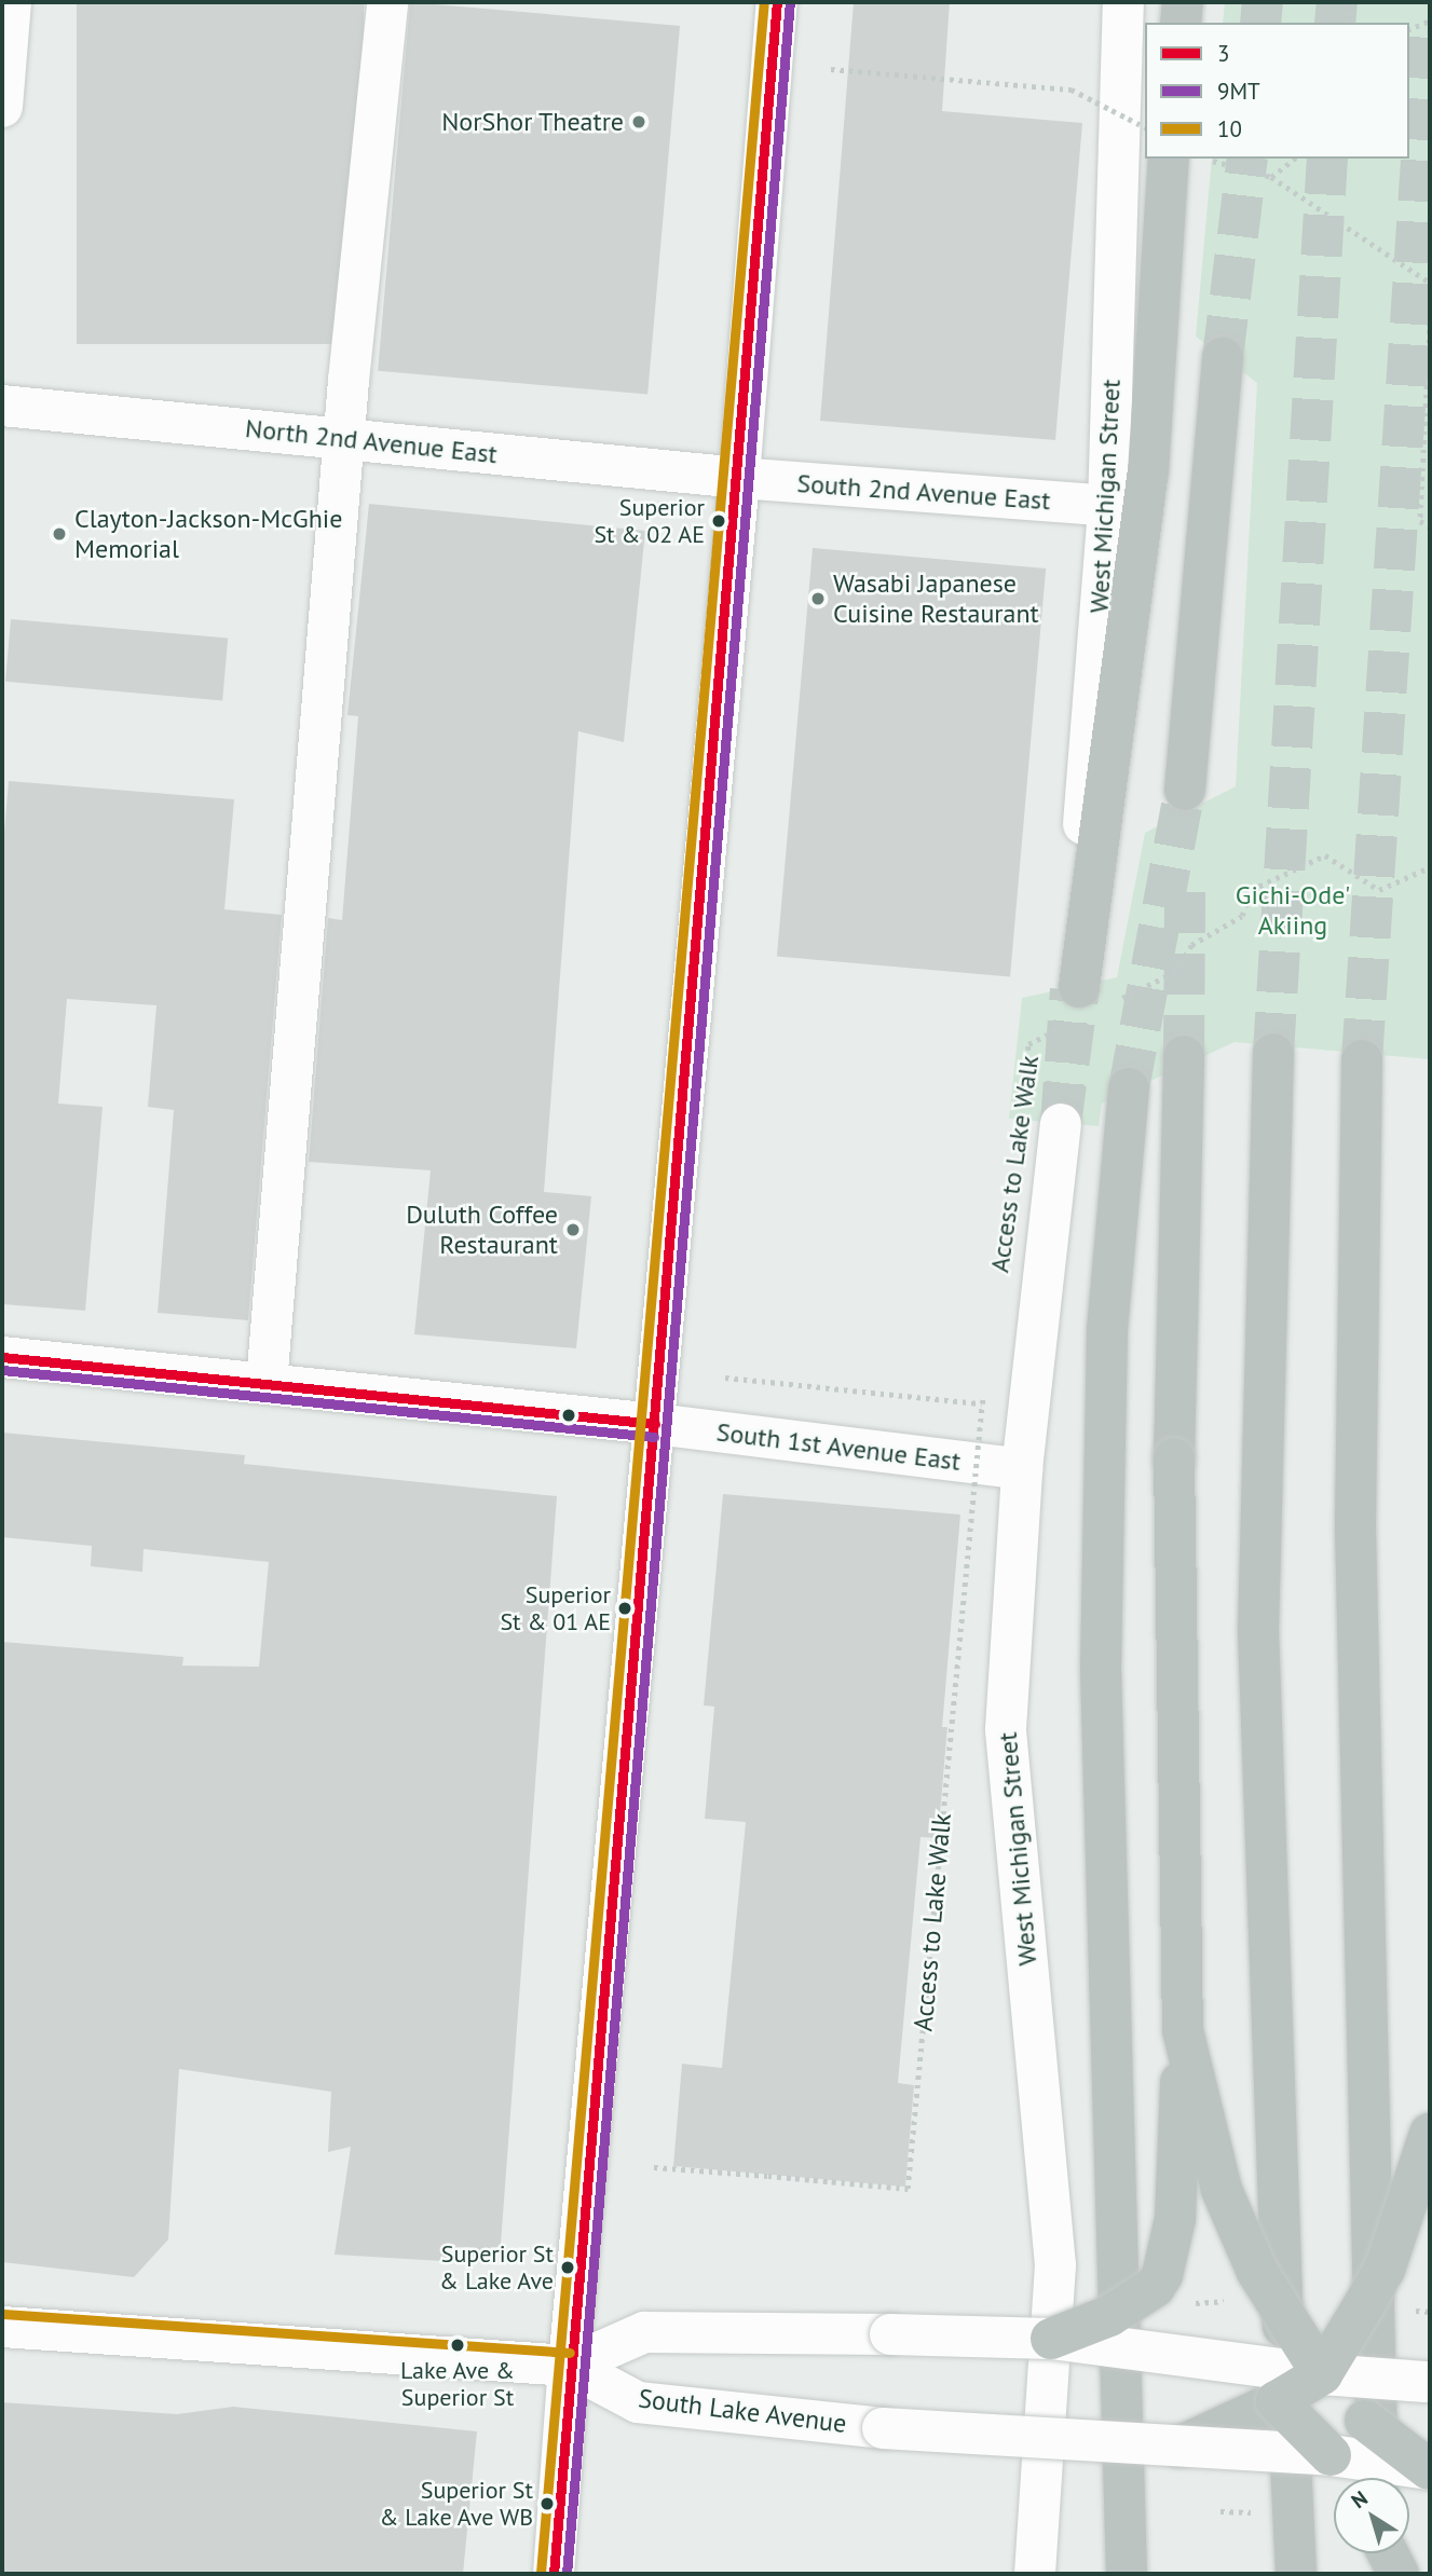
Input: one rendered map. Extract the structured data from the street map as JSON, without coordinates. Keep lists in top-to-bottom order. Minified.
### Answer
{"streets":{"street":["North 2nd Avenue East","South 2nd Avenue East","West Michigan Street","South 1st Avenue East","South Lake Avenue"],"path":["Access to Lake Walk"]},"crossings":[["North 2nd Avenue East","South 2nd Avenue East"],["South 2nd Avenue East","West Michigan Street"],["West Michigan Street","Access to Lake Walk"],["West Michigan Street","South 1st Avenue East"]],"parks":["Gichi-Ode' Akiing"],"places":["NorShor Theatre","Superior St & 02 AE","Clayton-Jackson-McGhie Memorial","Wasabi Japanese Cuisine Restaurant","Duluth Coffee Restaurant","Superior St & 01 AE","Superior St & Lake Ave","Lake Ave & Superior St","Superior St & Lake Ave WB"],"lines":["transit line 3","transit line 10","transit line 9MT"],"legend":["3","9MT","10"],"north":"top left"}
